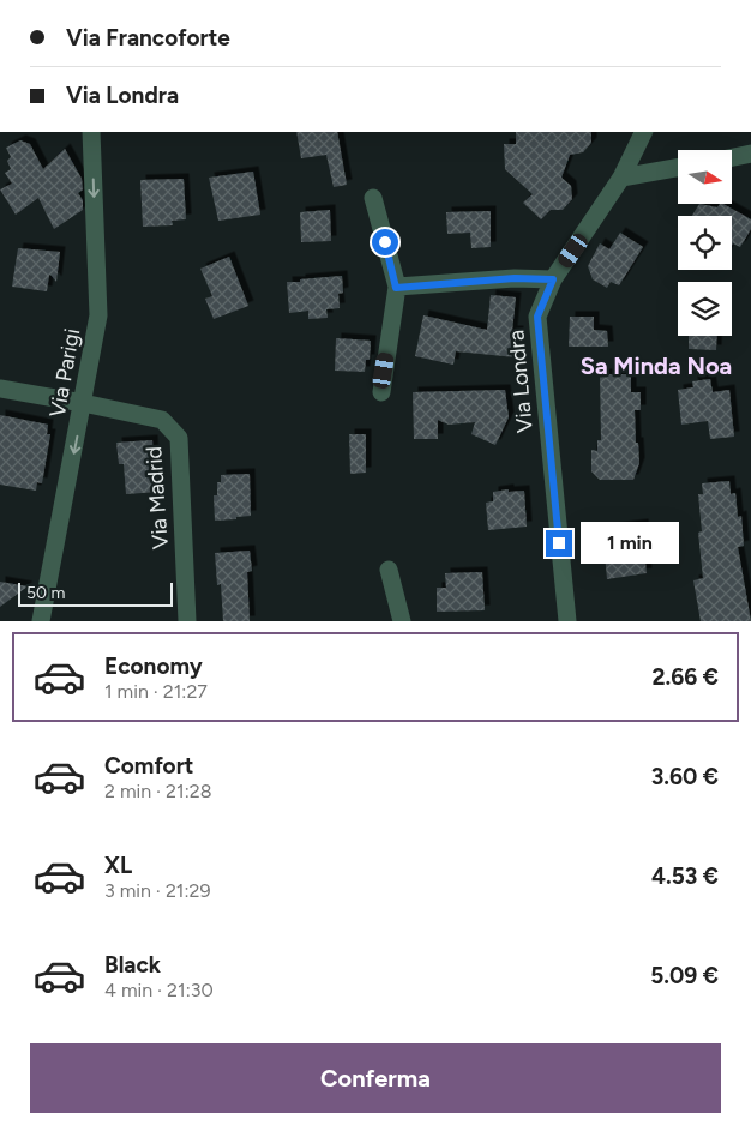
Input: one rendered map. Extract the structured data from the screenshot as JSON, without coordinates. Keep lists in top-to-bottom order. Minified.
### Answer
{"streets":{"street":["Via Parigi","Via Londra","Via Madrid"]},"crossings":[["Via Parigi","Via Madrid"]],"one_way":["Via Parigi"],"districts":["Sa Minda Noa"],"scale_bar":"50 m","north":"right","page":{"banner":["Via Francoforte","Via Londra"],"bubble":"1 min","scale":"50 m","list":[{"name":"Economy","note":"1 min · 21:27","value":"2.66 €"},{"name":"Comfort","note":"2 min · 21:28","value":"3.60 €"},{"name":"XL","note":"3 min · 21:29","value":"4.53 €"},{"name":"Black","note":"4 min · 21:30","value":"5.09 €"}],"buttons":"Conferma"}}
